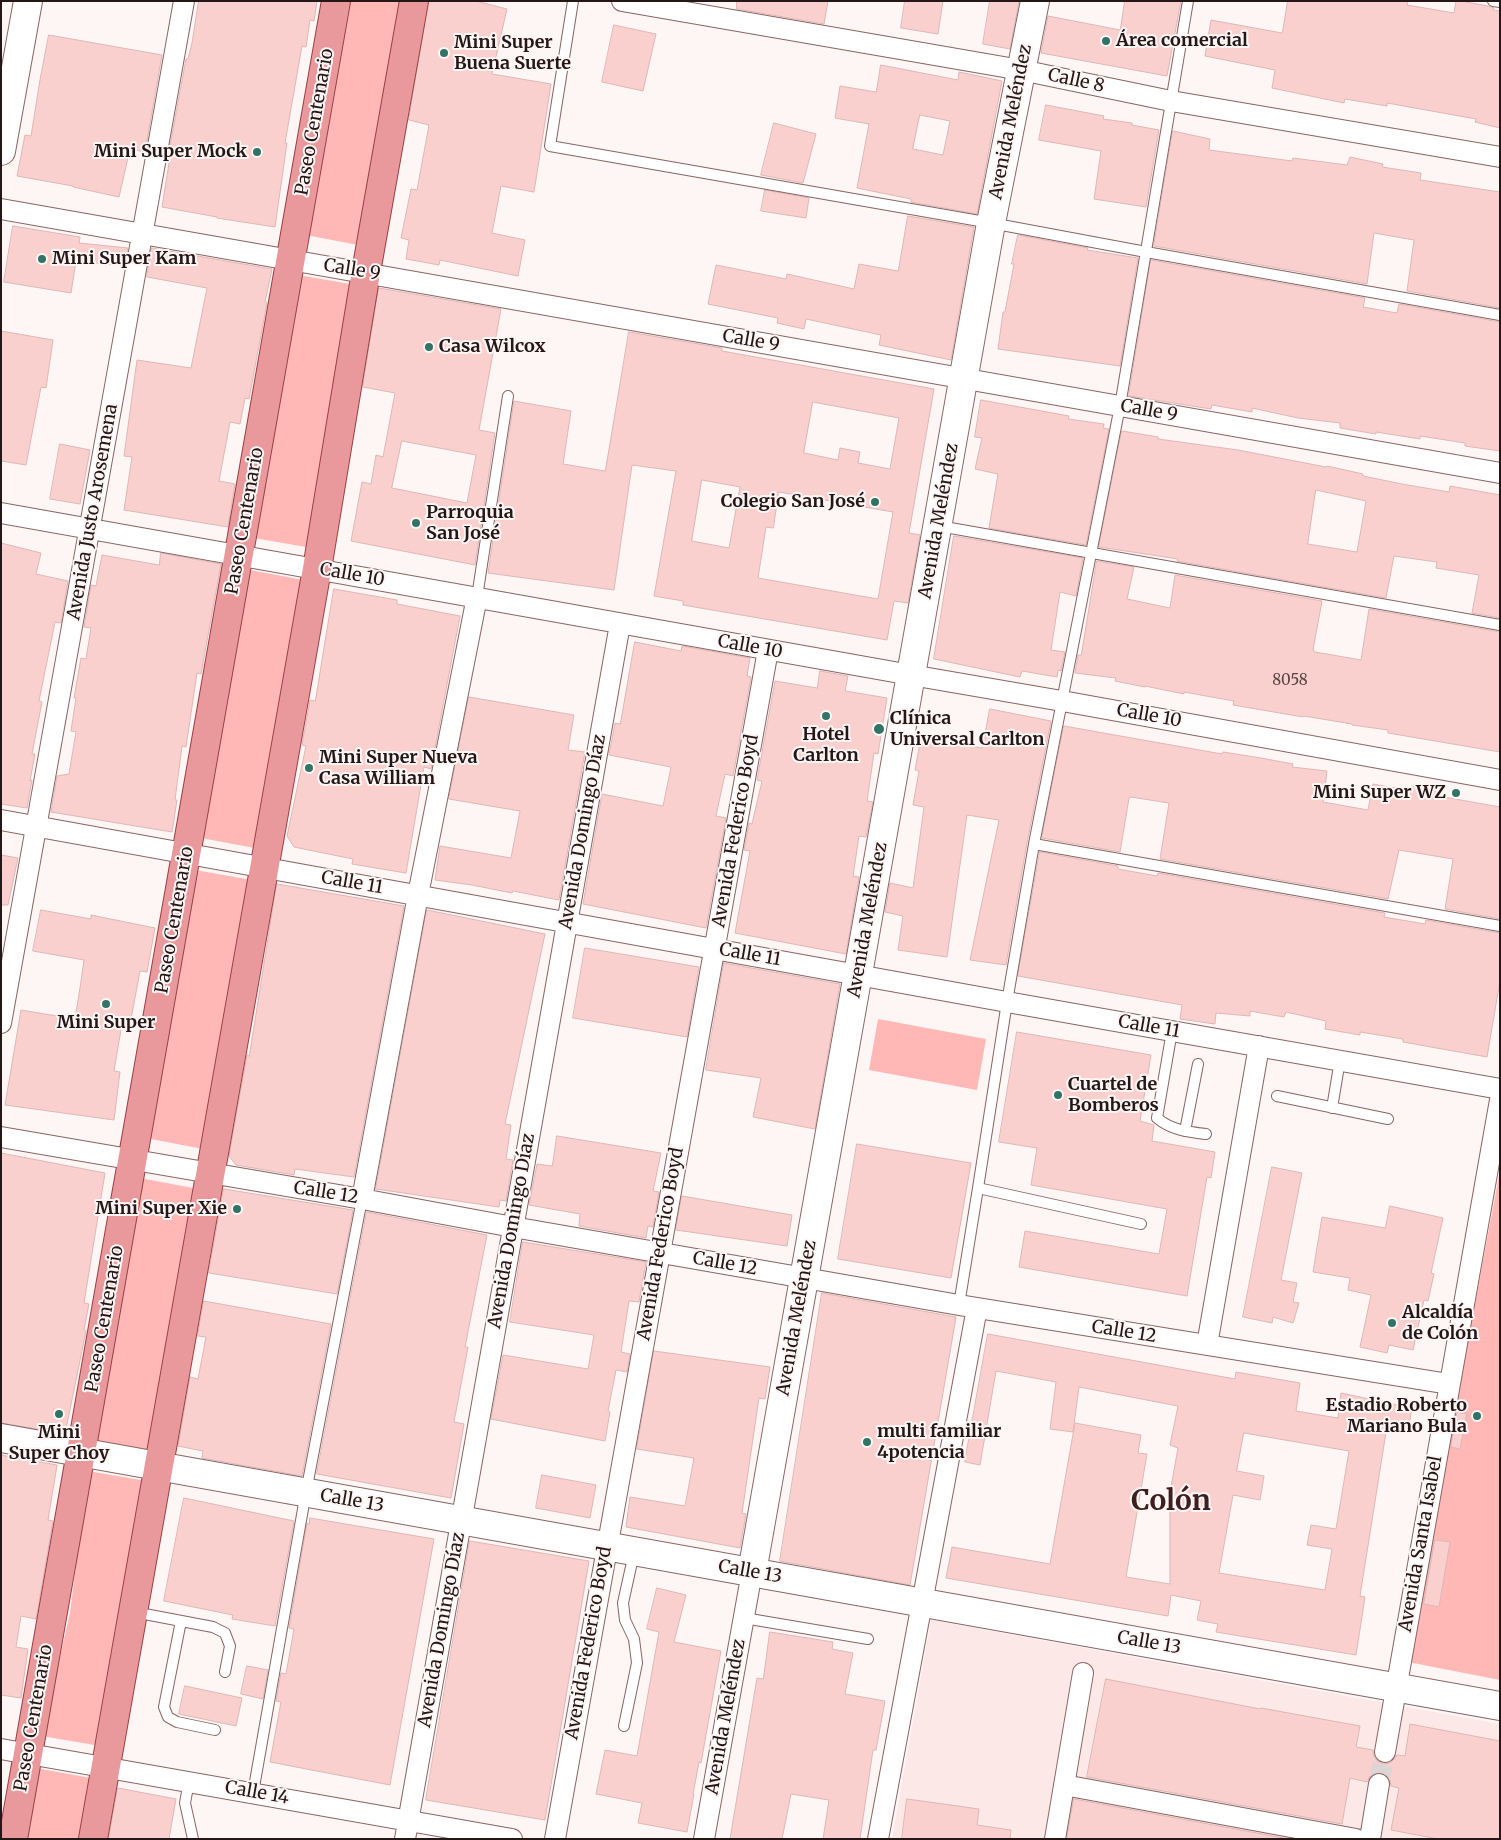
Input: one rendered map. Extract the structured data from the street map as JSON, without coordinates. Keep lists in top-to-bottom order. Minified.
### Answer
{"streets":{"main road":["Paseo Centenario","Avenida Meléndez","Calle 13"],"street":["Calle 8","Calle 9","Avenida Justo Arosemena","Calle 10","Avenida Federico Boyd","Avenida Domingo Díaz","Calle 11","Calle 12","Avenida Santa Isabel","Calle 14"]},"crossings":[["Calle 8","Avenida Meléndez"],["Paseo Centenario","Calle 9"],["Paseo Centenario","Calle 10"],["Paseo Centenario","Calle 11"],["Paseo Centenario","Calle 12"],["Paseo Centenario","Calle 13"],["Paseo Centenario","Calle 14"],["Avenida Meléndez","Calle 9"],["Avenida Meléndez","Calle 10"],["Avenida Meléndez","Calle 11"],["Avenida Meléndez","Calle 12"],["Avenida Meléndez","Calle 13"],["Calle 9","Avenida Justo Arosemena"],["Avenida Justo Arosemena","Calle 10"],["Avenida Justo Arosemena","Calle 11"],["Calle 10","Avenida Federico Boyd"],["Calle 10","Avenida Domingo Díaz"],["Avenida Federico Boyd","Calle 11"],["Avenida Federico Boyd","Calle 12"],["Avenida Federico Boyd","Calle 13"],["Avenida Domingo Díaz","Calle 11"],["Avenida Domingo Díaz","Calle 12"],["Avenida Domingo Díaz","Calle 13"],["Avenida Domingo Díaz","Calle 14"],["Calle 12","Avenida Santa Isabel"],["Calle 13","Avenida Santa Isabel"]],"districts":["Colón"],"places":["Área comercial","Mini Super Buena Suerte","Mini Super Mock","Mini Super Kam","Casa Wilcox","Colegio San José","Parroquia San José","Hotel Carlton","Clínica Universal Carlton","Mini Super Nueva Casa William","Mini Super WZ","Mini Super","Cuartel de Bomberos","Mini Super Xie","Alcaldía de Colón","Mini Super Choy","Estadio Roberto Mariano Bula","multi familiar 4potencia"],"house_numbers":["8058"]}
